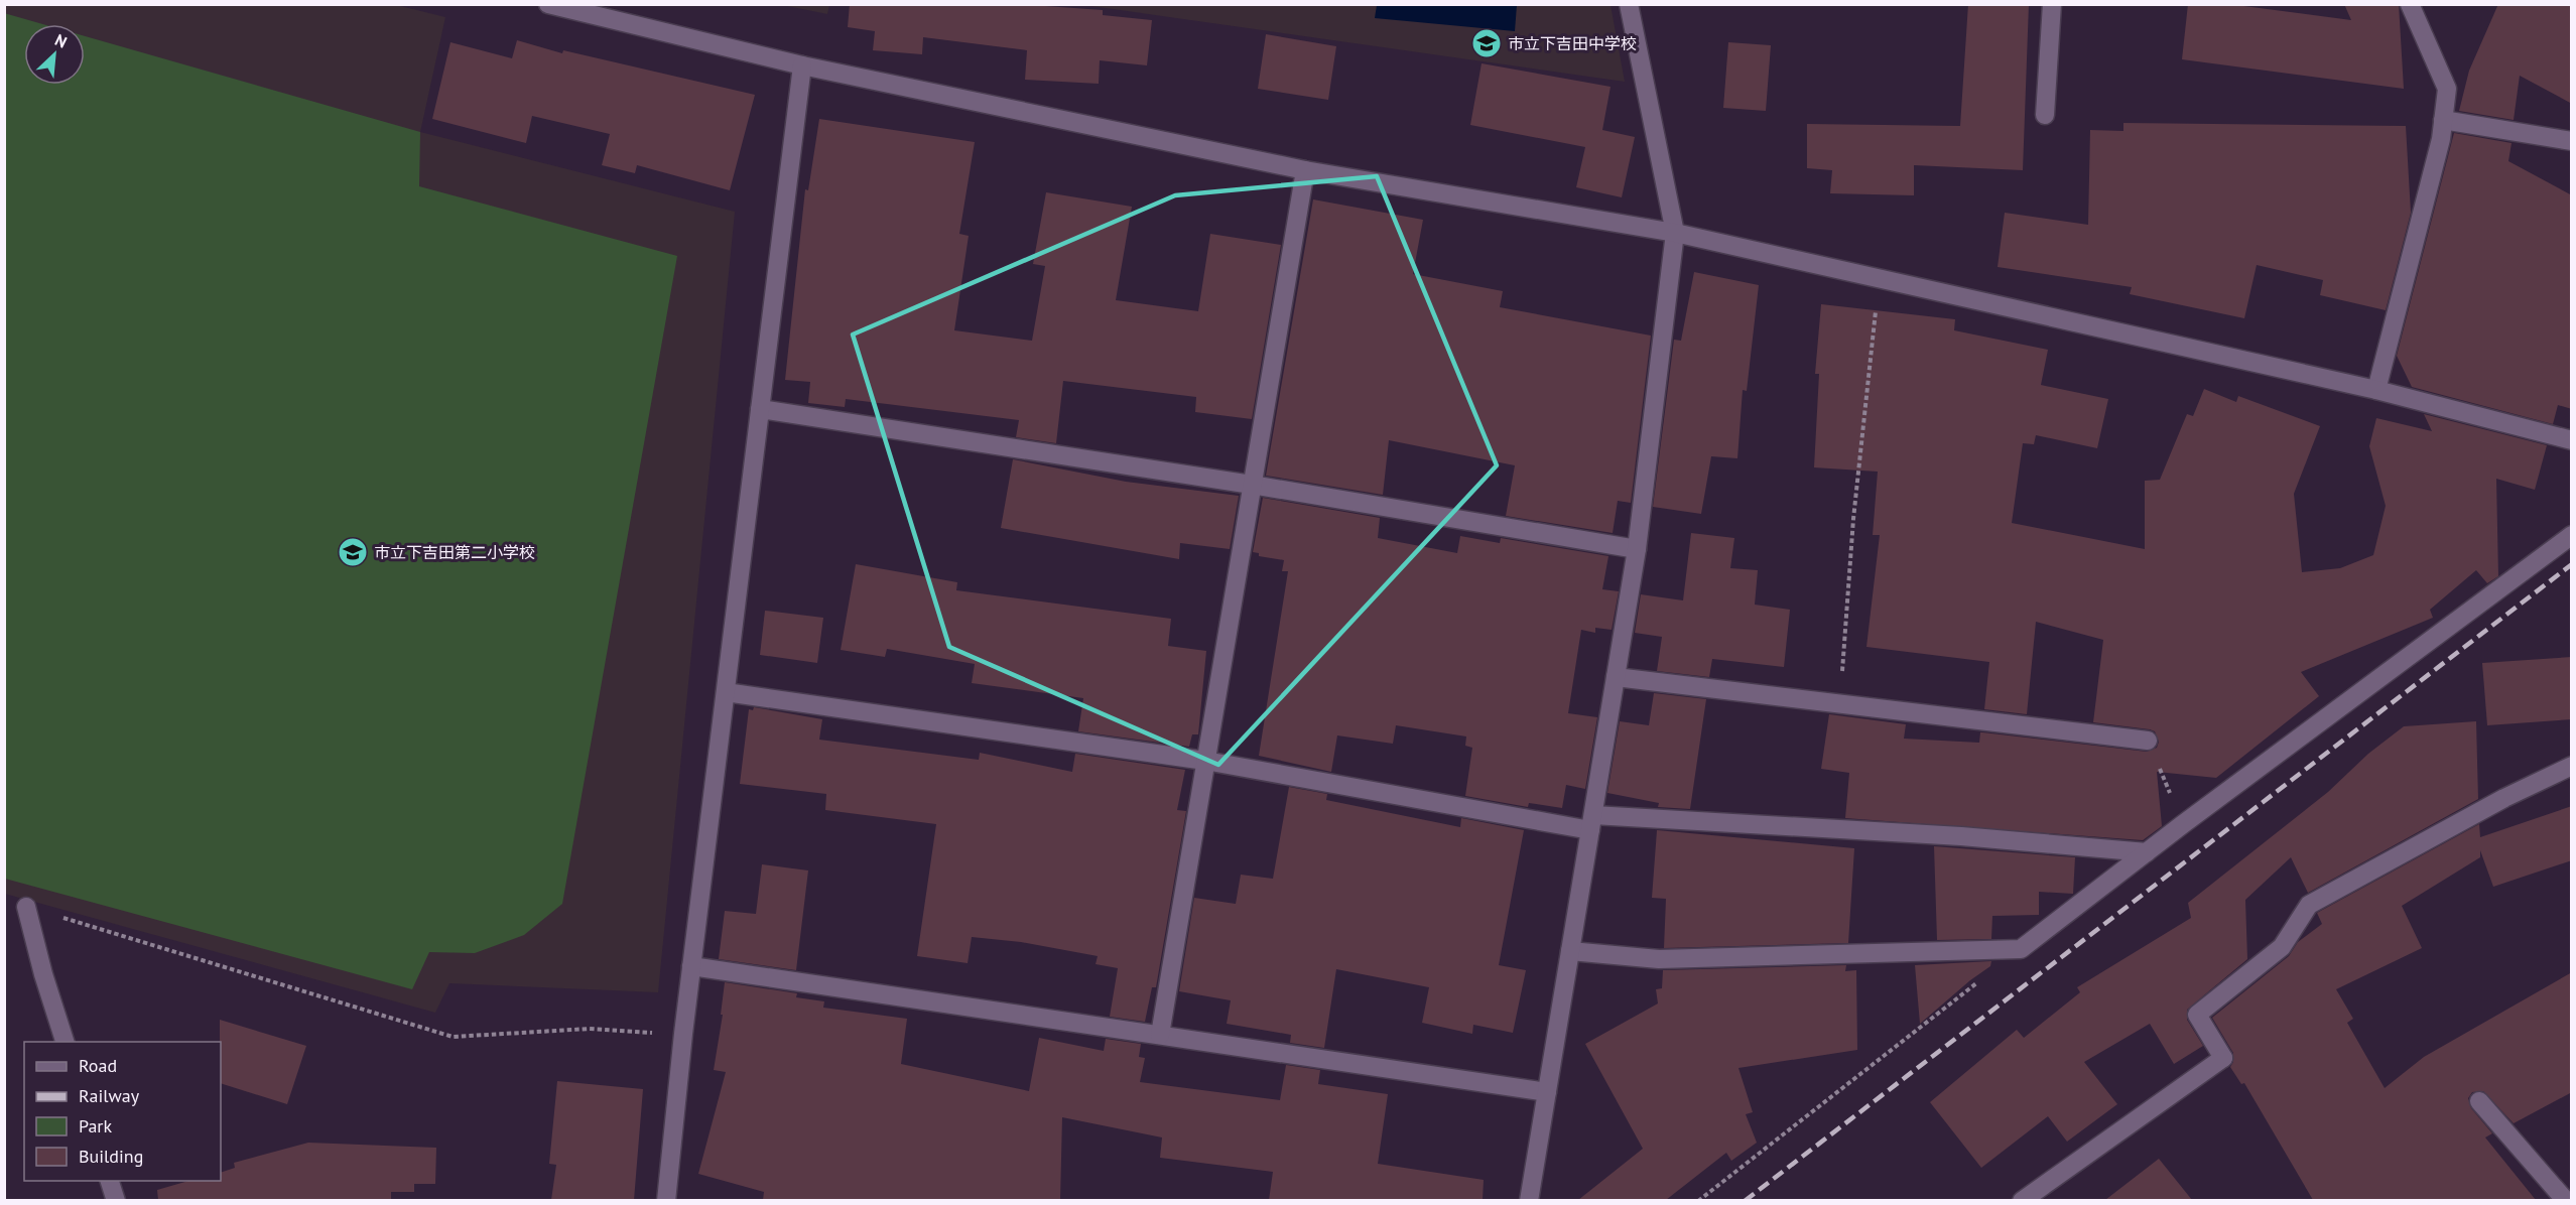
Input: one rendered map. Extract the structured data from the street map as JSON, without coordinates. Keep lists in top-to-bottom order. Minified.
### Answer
{"places":{"school or university":["市立下吉田中学校","市立下吉田第二小学校"]},"legend":["Road","Railway","Park","Building"],"north":"top right"}
